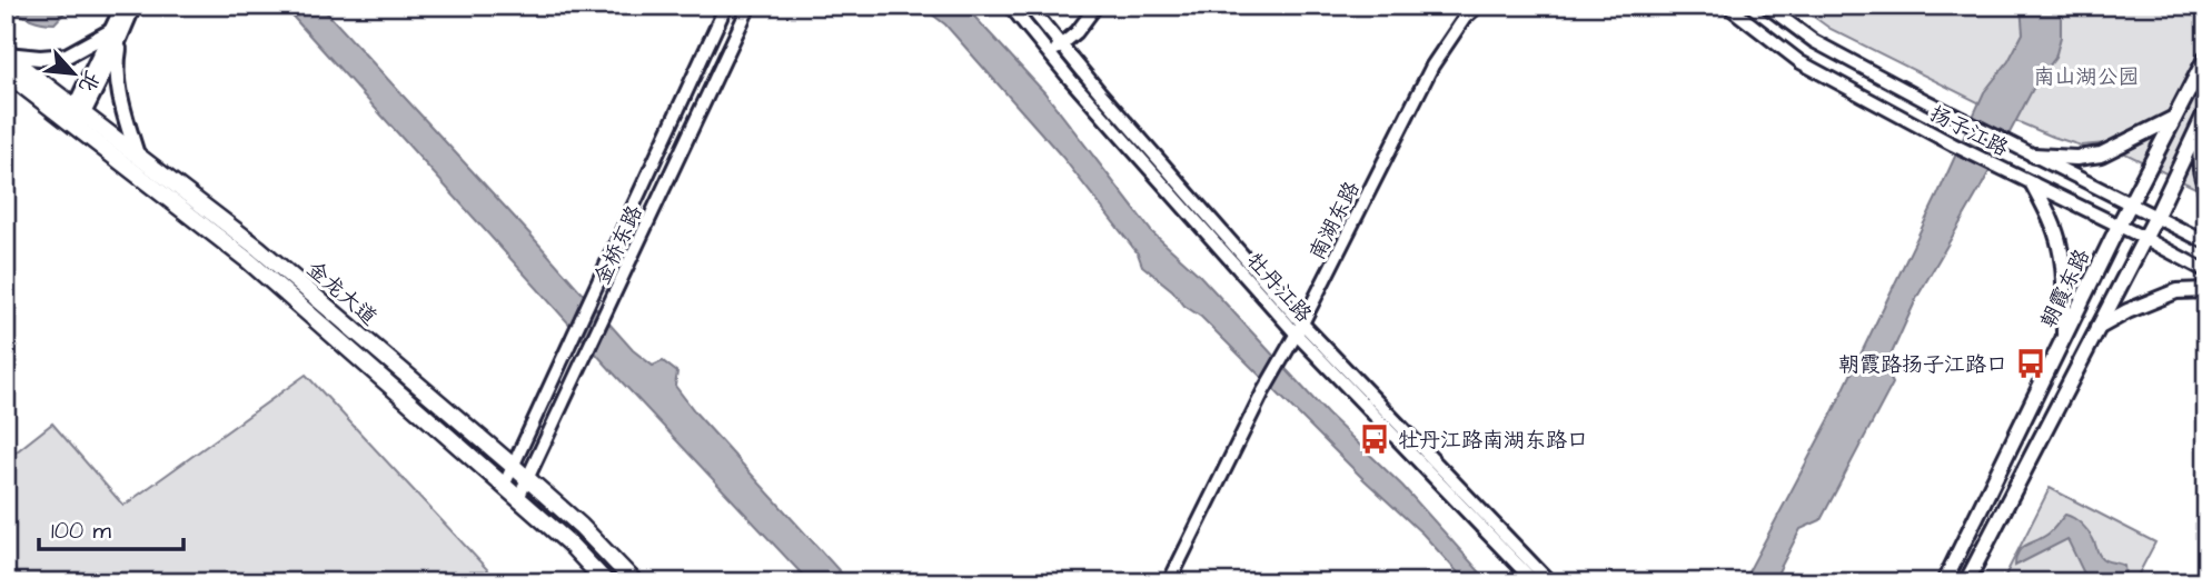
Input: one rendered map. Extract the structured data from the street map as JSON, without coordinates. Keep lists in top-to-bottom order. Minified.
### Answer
{"streets":{"highway":["金龙大道"],"main road":["朝霞东路"],"street":["扬子江路","南湖东路","金桥东路","牡丹江路"]},"crossings":[["扬子江路","朝霞东路"],["南湖东路","牡丹江路"],["金桥东路","金龙大道"]],"parks":["南山湖公园"],"places":{"bus stop":["朝霞路扬子江路口","牡丹江路南湖东路口"]},"scale_bar":"100 m","north":"bottom right"}
